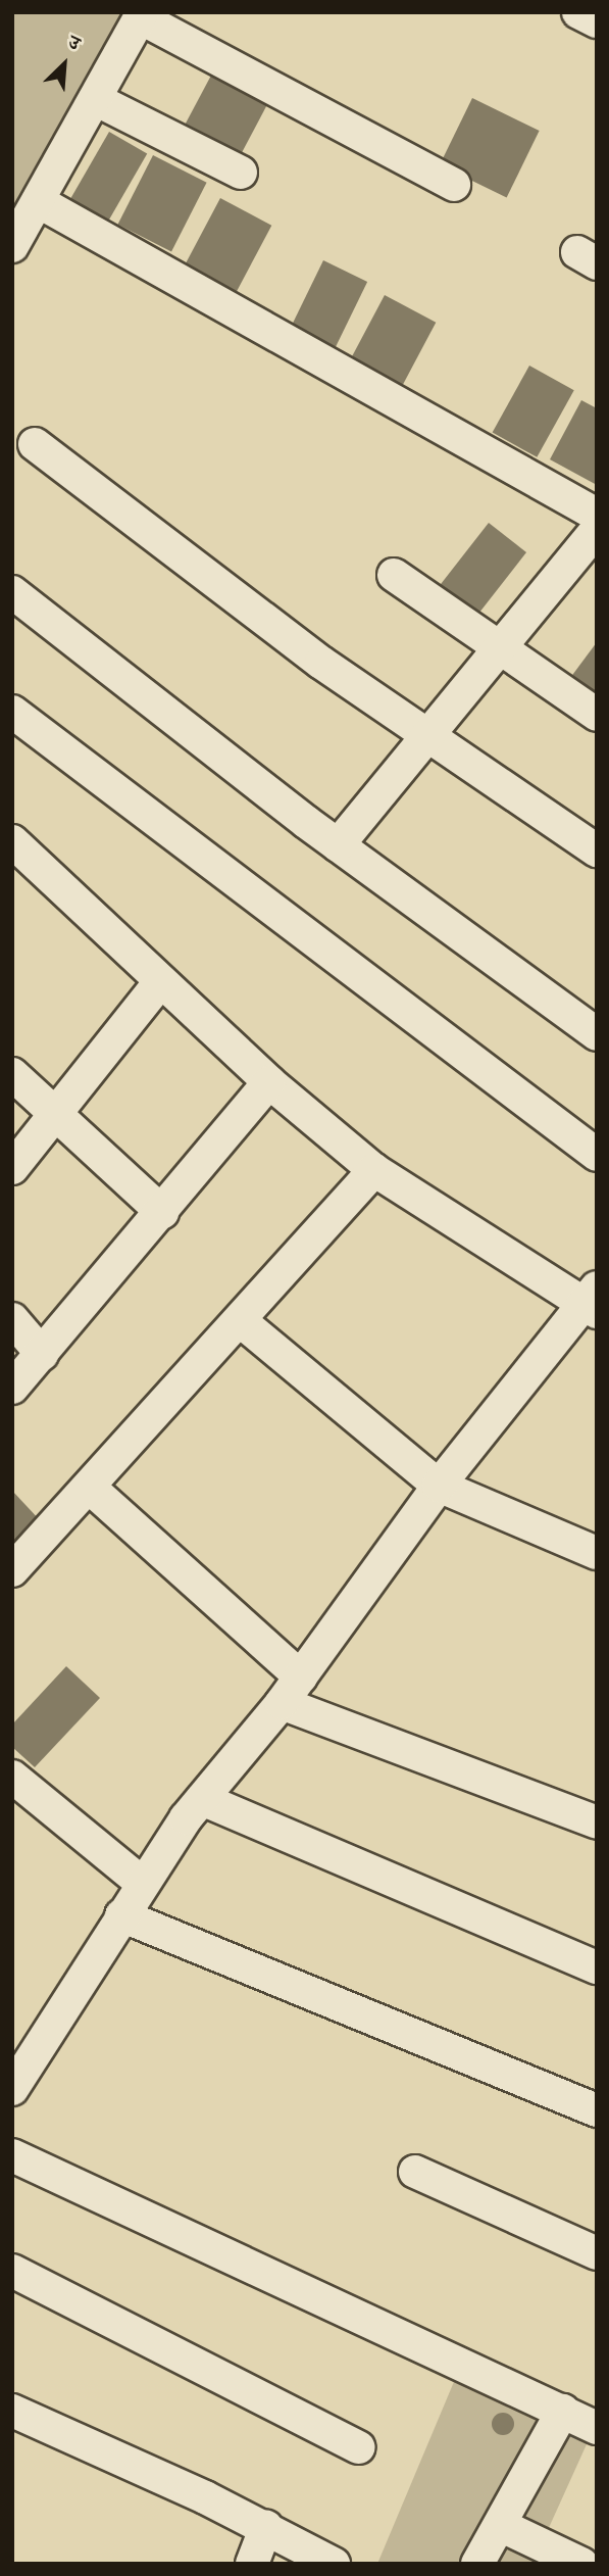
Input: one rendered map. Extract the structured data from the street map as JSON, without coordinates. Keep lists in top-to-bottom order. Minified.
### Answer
{"north":"top right"}
